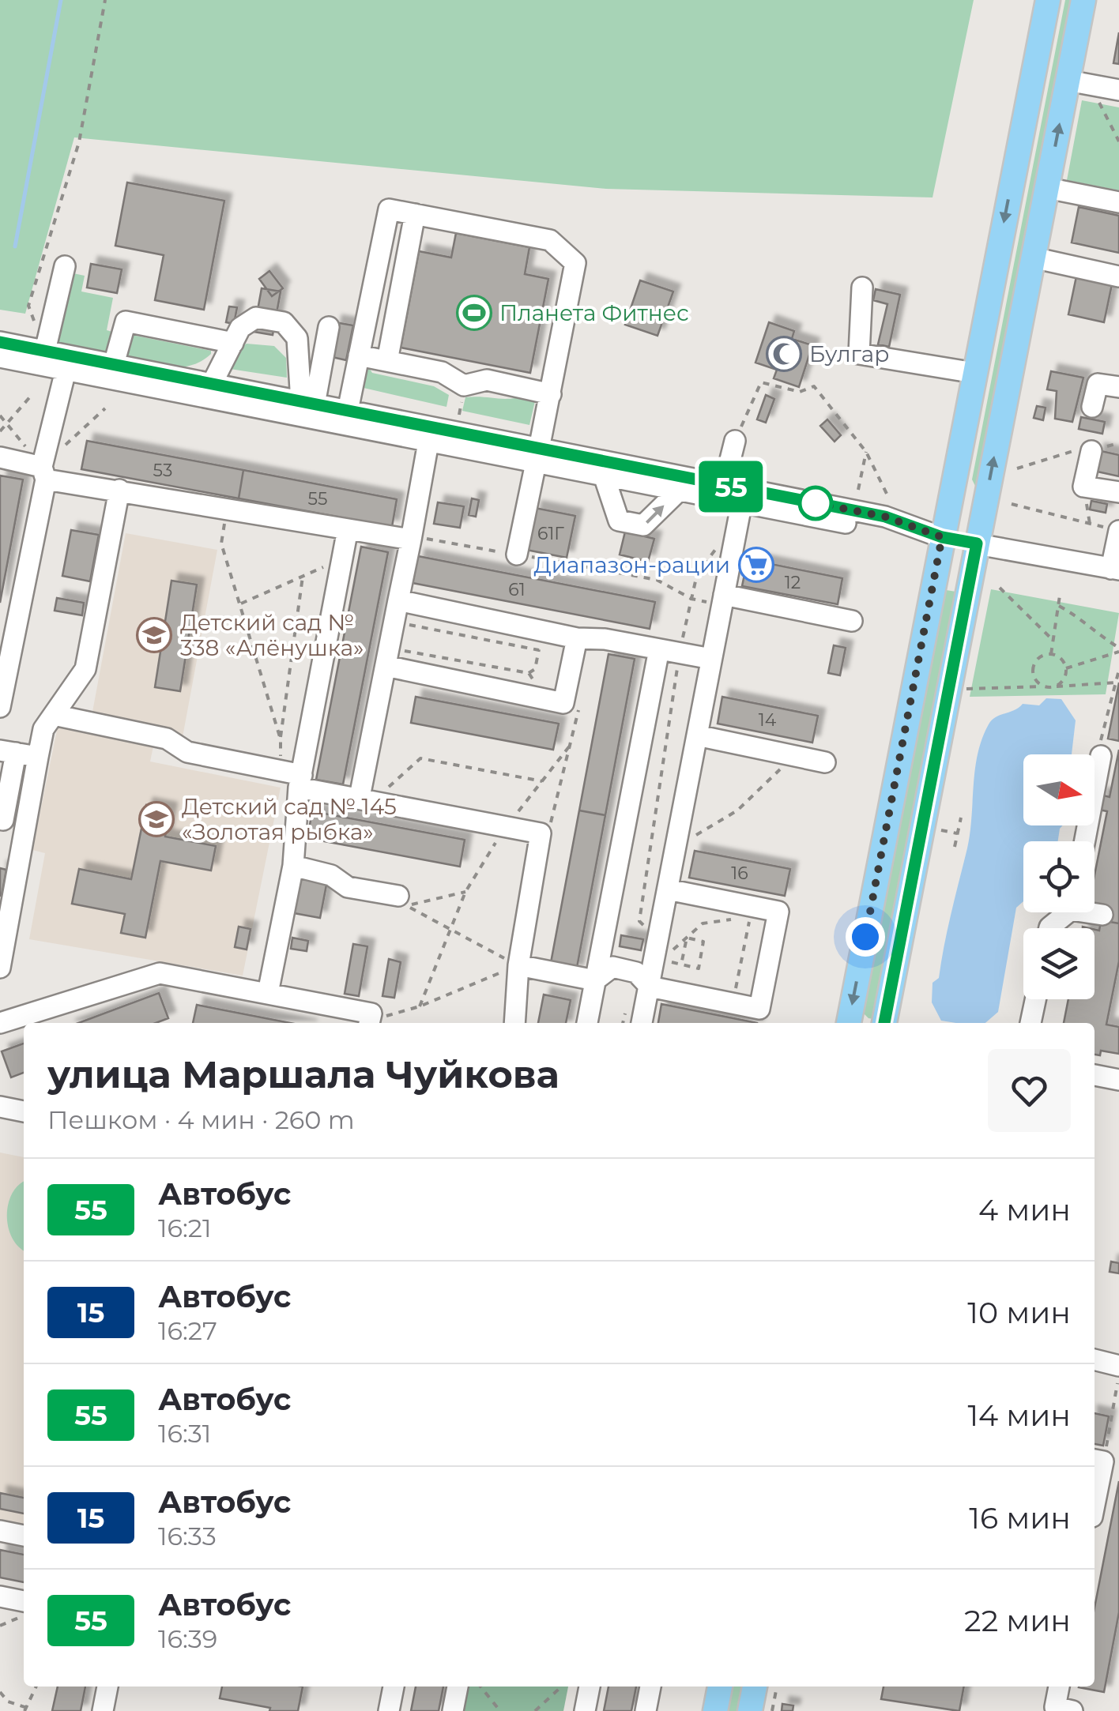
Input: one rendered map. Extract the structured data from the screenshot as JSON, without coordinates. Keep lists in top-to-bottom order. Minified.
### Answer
{"places":{"sports":["Планета Фитнес"],"mosque":["Булгар"],"supermarket":["Диапазон-рации"],"school or university":["Детский сад № 338 «Алёнушка»","Детский сад № 145 «Золотая рыбка»"]},"lines":["bus line 55"],"house_numbers":["53","55","61Г","12","61","14","16"],"north":"right","page":{"on_map":"55","heading":["улица Маршала Чуйкова","Пешком · 4 мин · 260 m"],"list":[{"mark":"55","name":"Автобус","note":"16:21","value":"4 мин"},{"mark":"15","name":"Автобус","note":"16:27","value":"10 мин"},{"mark":"55","name":"Автобус","note":"16:31","value":"14 мин"},{"mark":"15","name":"Автобус","note":"16:33","value":"16 мин"},{"mark":"55","name":"Автобус","note":"16:39","value":"22 мин"}]}}
